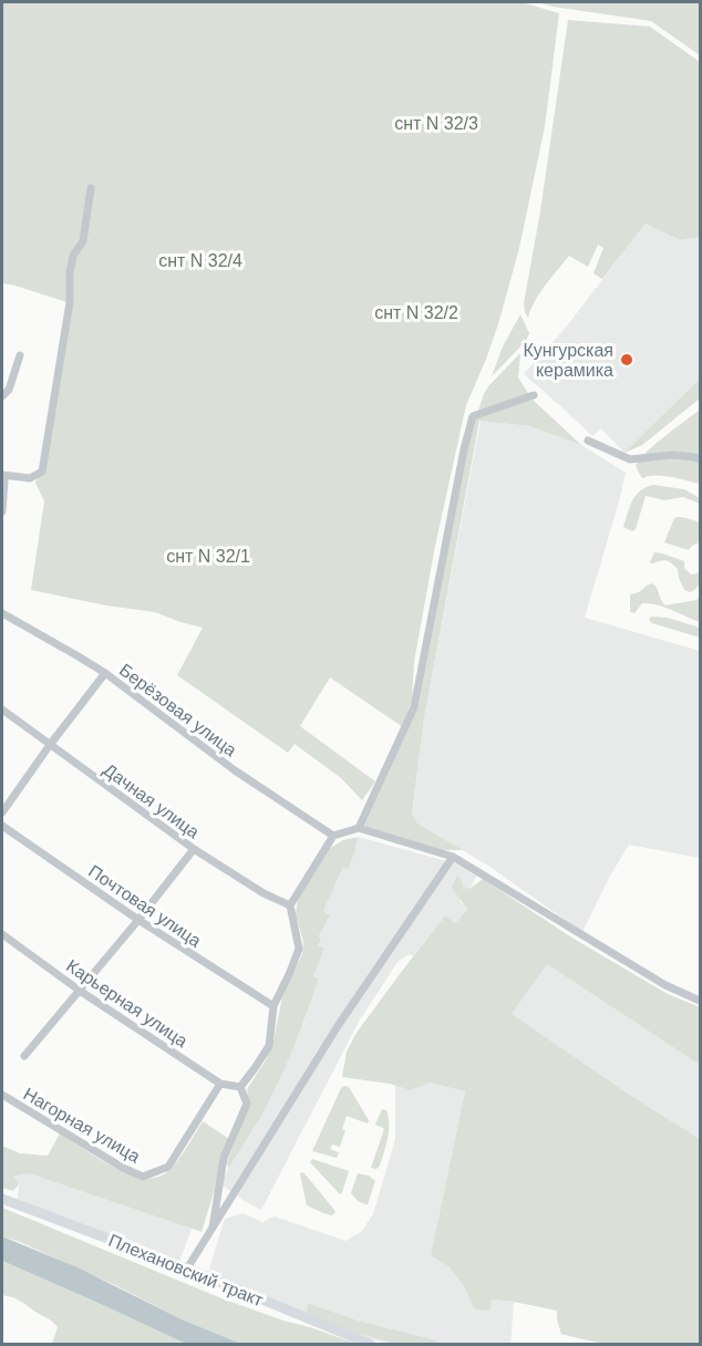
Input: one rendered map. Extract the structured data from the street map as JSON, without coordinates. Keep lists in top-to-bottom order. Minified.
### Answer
{"streets":{"street":["Берёзовая улица","Дачная улица","Почтовая улица","Карьерная улица","Нагорная улица","Плехановский тракт"]},"crossings":[["Карьерная улица","Нагорная улица"]],"parks":["снт N 32/3","снт N 32/4","снт N 32/2","снт N 32/1"],"places":["Кунгурская керамика"]}
